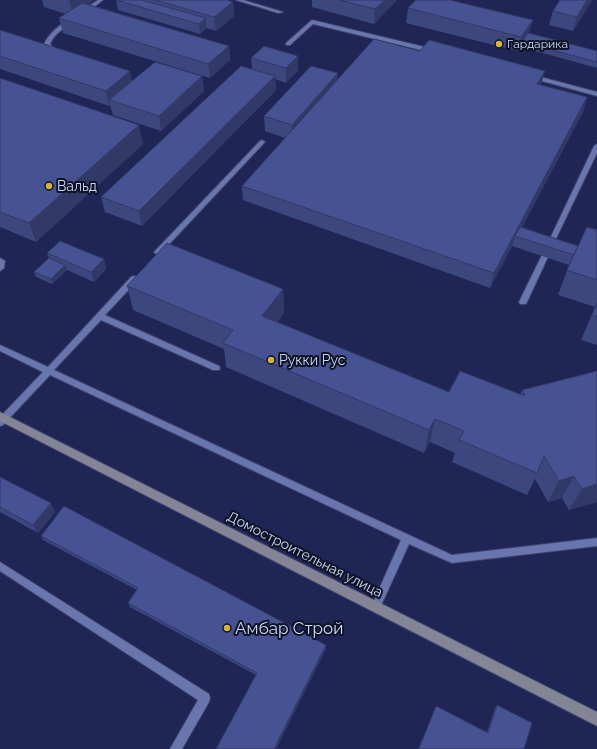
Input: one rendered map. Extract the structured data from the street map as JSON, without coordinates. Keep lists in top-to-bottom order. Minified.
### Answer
{"streets":{"street":["Домостроительная улица"]},"places":["Гардарика","Вальд","Рукки Рус","Амбар Строй"]}
